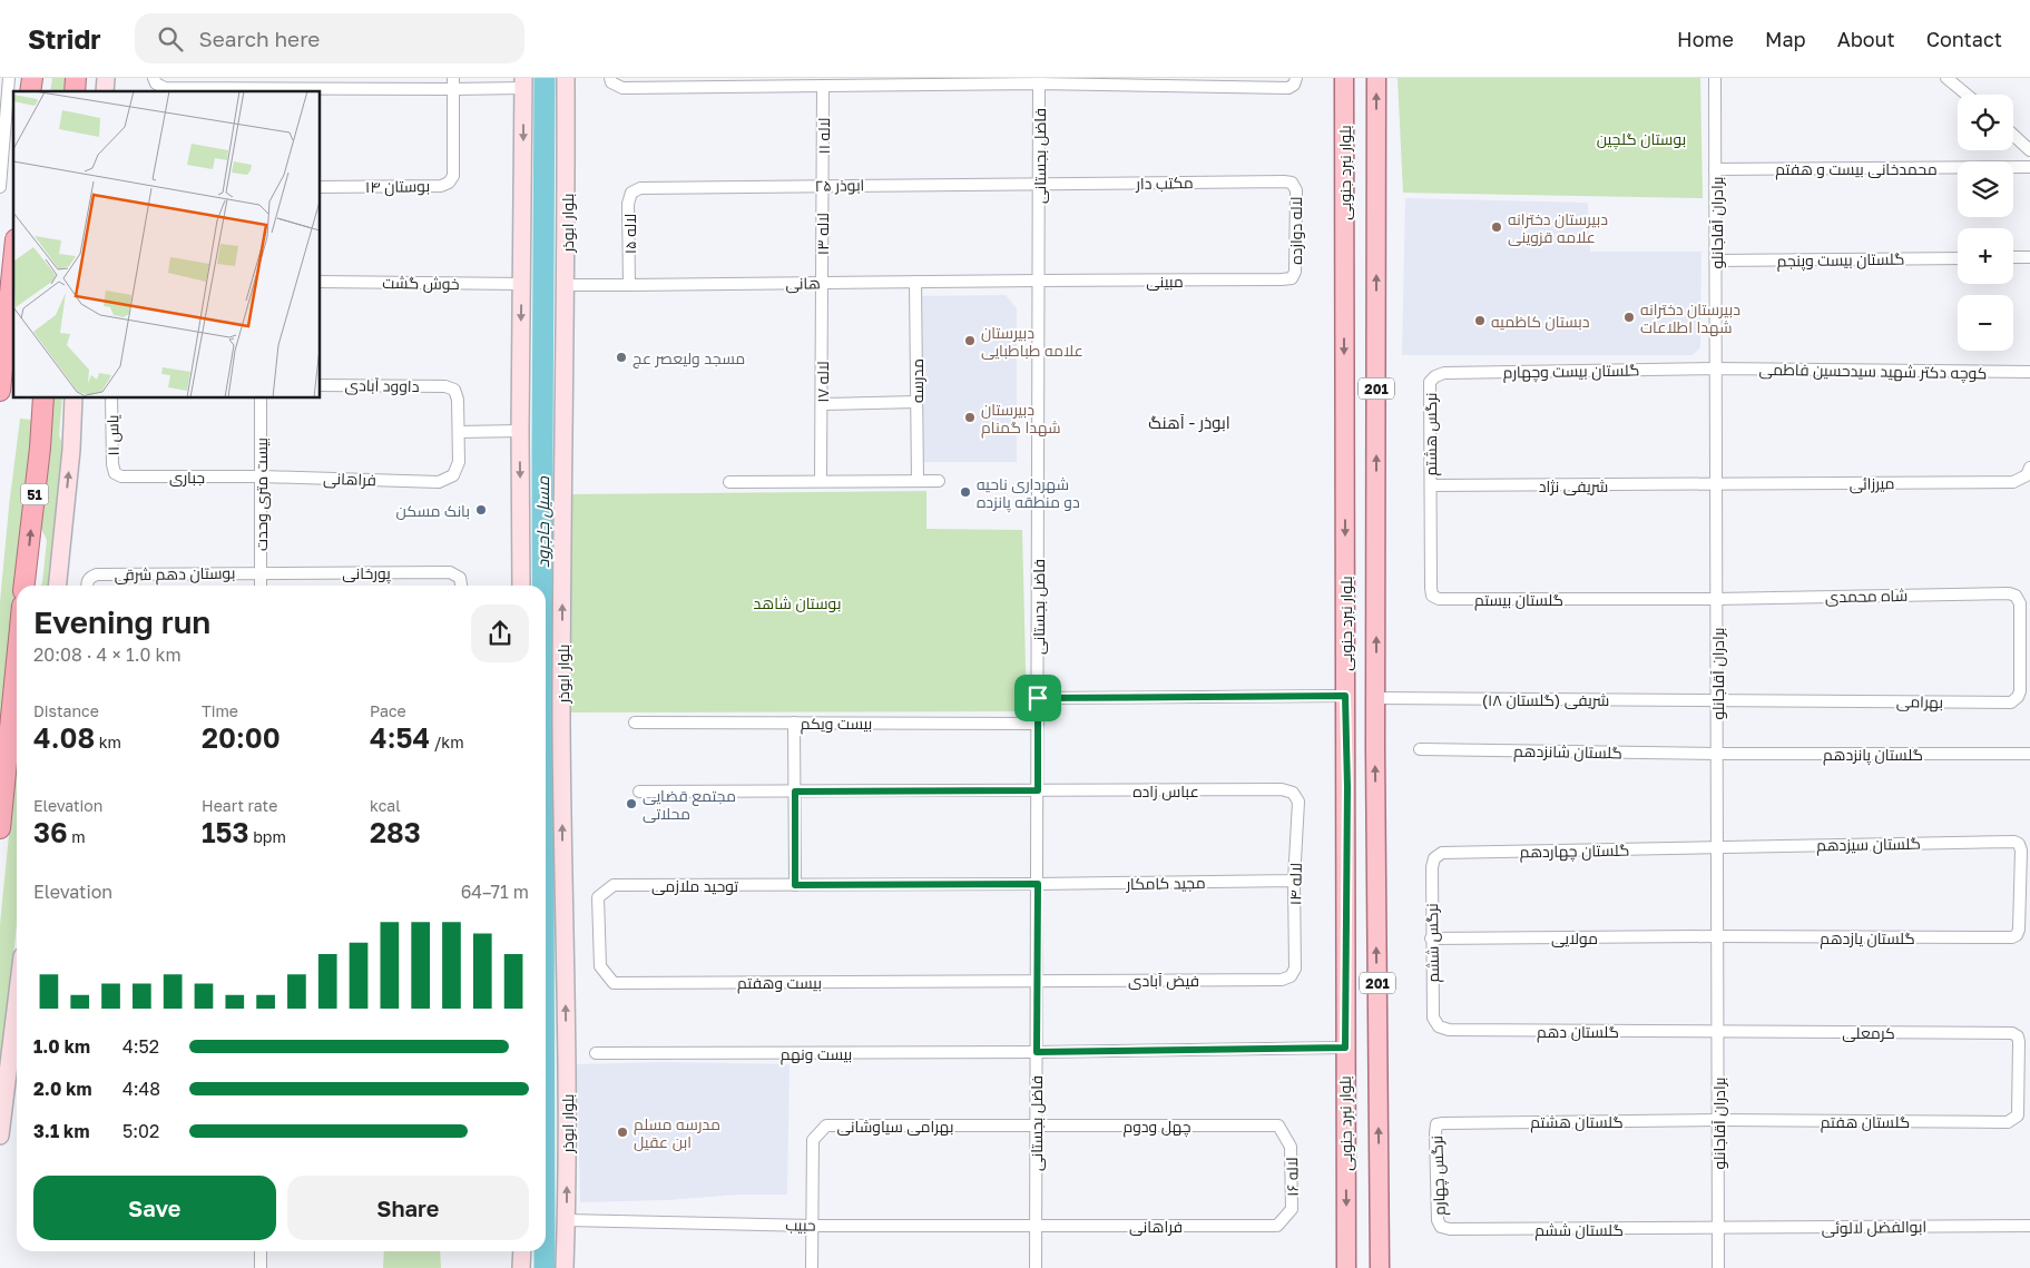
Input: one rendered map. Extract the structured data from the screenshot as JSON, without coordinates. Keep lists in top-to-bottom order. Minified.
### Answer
{"streets":{"highway":["51"],"main road":["بلوار نبرد جنوبی","بلوار ابوذر","201"],"street":["لاله ۱۱","فاضل بجستانی","محمدخانی بیست و هفتم","مکتب دار","ابوذر ۲۵","بوستان ۱۴","برادران آقاجانلو","لاله دوازده","لاله ۱۵","لاله ۱۳","گلستان بیست وپنجم","مبینی","خوش گشت","هانی","گلستان بیست وچهارم","کوچه دکتر شهید سیدحسین فاطمی","مدرسه","لاله ۱۷","داوود آبادی","نرگس هشتم","یاس ۱۱","جباری","فراهانی","میرزائی","شریفی نژاد","بیست متری وحدت","پورخانی","بوستان دهم شرقی","شاه محمدی","گلستان بیستم","شریفی (گلستان ۱۸)","بهرامی","بیست ویکم","گلستان شانزدهم","گلستان پانزدهم","عباس زاده","گلستان سیزدهم","گلستان چهاردهم","مجید کامکار","لاله ۱۴","توحید ملازمی","مولایی","گلستان یازدهم","نرگس ششم","فیض آبادی","بیست وهفتم","گلستان دهم","کرمعلی","بیست ونهم","گلستان هشتم","گلستان هفتم","بهرامی سیاوشانی","چهل ودوم","نرگس چهارم","لاله ۱۶","حبیب","ابوالفضل لالوئی","گلستان ششم"]},"crossings":[["لاله ۱۱","ابوذر ۲۵"],["لاله ۱۱","لاله ۱۳"],["فاضل بجستانی","مکتب دار"],["فاضل بجستانی","ابوذر ۲۵"],["فاضل بجستانی","مبینی"],["فاضل بجستانی","هانی"],["فاضل بجستانی","فراهانی"],["فاضل بجستانی","بیست ویکم"],["فاضل بجستانی","عباس زاده"],["فاضل بجستانی","مجید کامکار"],["فاضل بجستانی","توحید ملازمی"],["فاضل بجستانی","فیض آبادی"],["فاضل بجستانی","بیست وهفتم"],["فاضل بجستانی","بیست ونهم"],["فاضل بجستانی","بهرامی سیاوشانی"],["فاضل بجستانی","چهل ودوم"],["فاضل بجستانی","حبیب"],["محمدخانی بیست و هفتم","برادران آقاجانلو"],["بلوار نبرد جنوبی","شریفی (گلستان ۱۸)"],["بلوار نبرد جنوبی","بیست ونهم"],["مکتب دار","ابوذر ۲۵"],["مکتب دار","لاله دوازده"],["ابوذر ۲۵","لاله ۱۵"],["ابوذر ۲۵","لاله ۱۳"],["بلوار ابوذر","هانی"],["بلوار ابوذر","حبیب"],["برادران آقاجانلو","گلستان بیست وپنجم"],["برادران آقاجانلو","گلستان بیست وچهارم"],["برادران آقاجانلو","کوچه دکتر شهید سیدحسین فاطمی"],["برادران آقاجانلو","میرزائی"],["برادران آقاجانلو","شریفی نژاد"],["برادران آقاجانلو","شاه محمدی"],["برادران آقاجانلو","گلستان بیستم"],["برادران آقاجانلو","شریفی (گلستان ۱۸)"],["برادران آقاجانلو","بهرامی"],["برادران آقاجانلو","گلستان شانزدهم"],["برادران آقاجانلو","گلستان پانزدهم"],["برادران آقاجانلو","گلستان سیزدهم"],["برادران آقاجانلو","گلستان چهاردهم"],["برادران آقاجانلو","مولایی"],["برادران آقاجانلو","گلستان یازدهم"],["برادران آقاجانلو","گلستان دهم"],["برادران آقاجانلو","کرمعلی"],["برادران آقاجانلو","گلستان هشتم"],["برادران آقاجانلو","گلستان هفتم"],["برادران آقاجانلو","ابوالفضل لالوئی"],["برادران آقاجانلو","گلستان ششم"],["لاله دوازده","مبینی"],["لاله ۱۵","هانی"],["لاله ۱۳","هانی"],["لاله ۱۳","لاله ۱۷"],["مبینی","هانی"],["هانی","مدرسه"],["هانی","لاله ۱۷"],["گلستان بیست وچهارم","کوچه دکتر شهید سیدحسین فاطمی"],["گلستان بیست وچهارم","نرگس هشتم"],["داوود آبادی","فراهانی"],["نرگس هشتم","شریفی نژاد"],["نرگس هشتم","گلستان بیستم"],["یاس ۱۱","جباری"],["جباری","فراهانی"],["جباری","بیست متری وحدت"],["فراهانی","بیست متری وحدت"],["فراهانی","لاله ۱۶"],["فراهانی","حبیب"],["میرزائی","شریفی نژاد"],["شریفی نژاد","گلستان بیستم"],["بیست متری وحدت","پورخانی"],["بیست متری وحدت","بوستان دهم شرقی"],["پورخانی","بوستان دهم شرقی"],["شاه محمدی","گلستان بیستم"],["شاه محمدی","بهرامی"],["شریفی (گلستان ۱۸)","بهرامی"],["گلستان شانزدهم","گلستان پانزدهم"],["عباس زاده","لاله ۱۴"],["گلستان سیزدهم","گلستان چهاردهم"],["گلستان سیزدهم","گلستان یازدهم"],["گلستان چهاردهم","نرگس ششم"],["مجید کامکار","لاله ۱۴"],["مجید کامکار","توحید ملازمی"],["لاله ۱۴","فیض آبادی"],["توحید ملازمی","بیست وهفتم"],["مولایی","گلستان یازدهم"],["مولایی","نرگس ششم"],["نرگس ششم","گلستان دهم"],["فیض آبادی","بیست وهفتم"],["گلستان دهم","کرمعلی"],["کرمعلی","گلستان هفتم"],["گلستان هشتم","گلستان هفتم"],["گلستان هشتم","نرگس چهارم"],["بهرامی سیاوشانی","چهل ودوم"],["بهرامی سیاوشانی","حبیب"],["چهل ودوم","لاله ۱۶"],["نرگس چهارم","گلستان ششم"],["ابوالفضل لالوئی","گلستان ششم"]],"districts":["ابوذر - آهنگ"],"water":["مسیل جاجرود"],"parks":["بوستان گلچین","بوستان شاهد"],"places":["دبیرستان دخترانه علامه قزوینی","دبیرستان دخترانه شهدا اطلاعات","دبستان کاظمیه","دبیرستان علامه طباطبایی","مسجد ولیعصر عج","دبیرستان شهدا گمنام","شهرداری ناحیه دو منطقه پانزده","بانک مسکن","مجتمع قضایی محلاتی","مدرسه مسلم ابن عقیل"],"page":{"header":"Stridr","search":"Search here","nav":["Home","Map","About","Contact"],"map_buttons":["+","−"],"heading":["Evening run","20:08 · 4 × 1.0 km"],"stats":[["Distance","4.08 km"],["Time","20:00"],["Pace","4:54 /km"],["Elevation","36 m"],["Heart rate","153 bpm"],["kcal","283"]],"chart":["Elevation","64–71 m"],"list":[{"name":"1.0 km","note":"4:52"},{"name":"2.0 km","note":"4:48"},{"name":"3.1 km","note":"5:02"}],"buttons":["Save","Share"]}}
